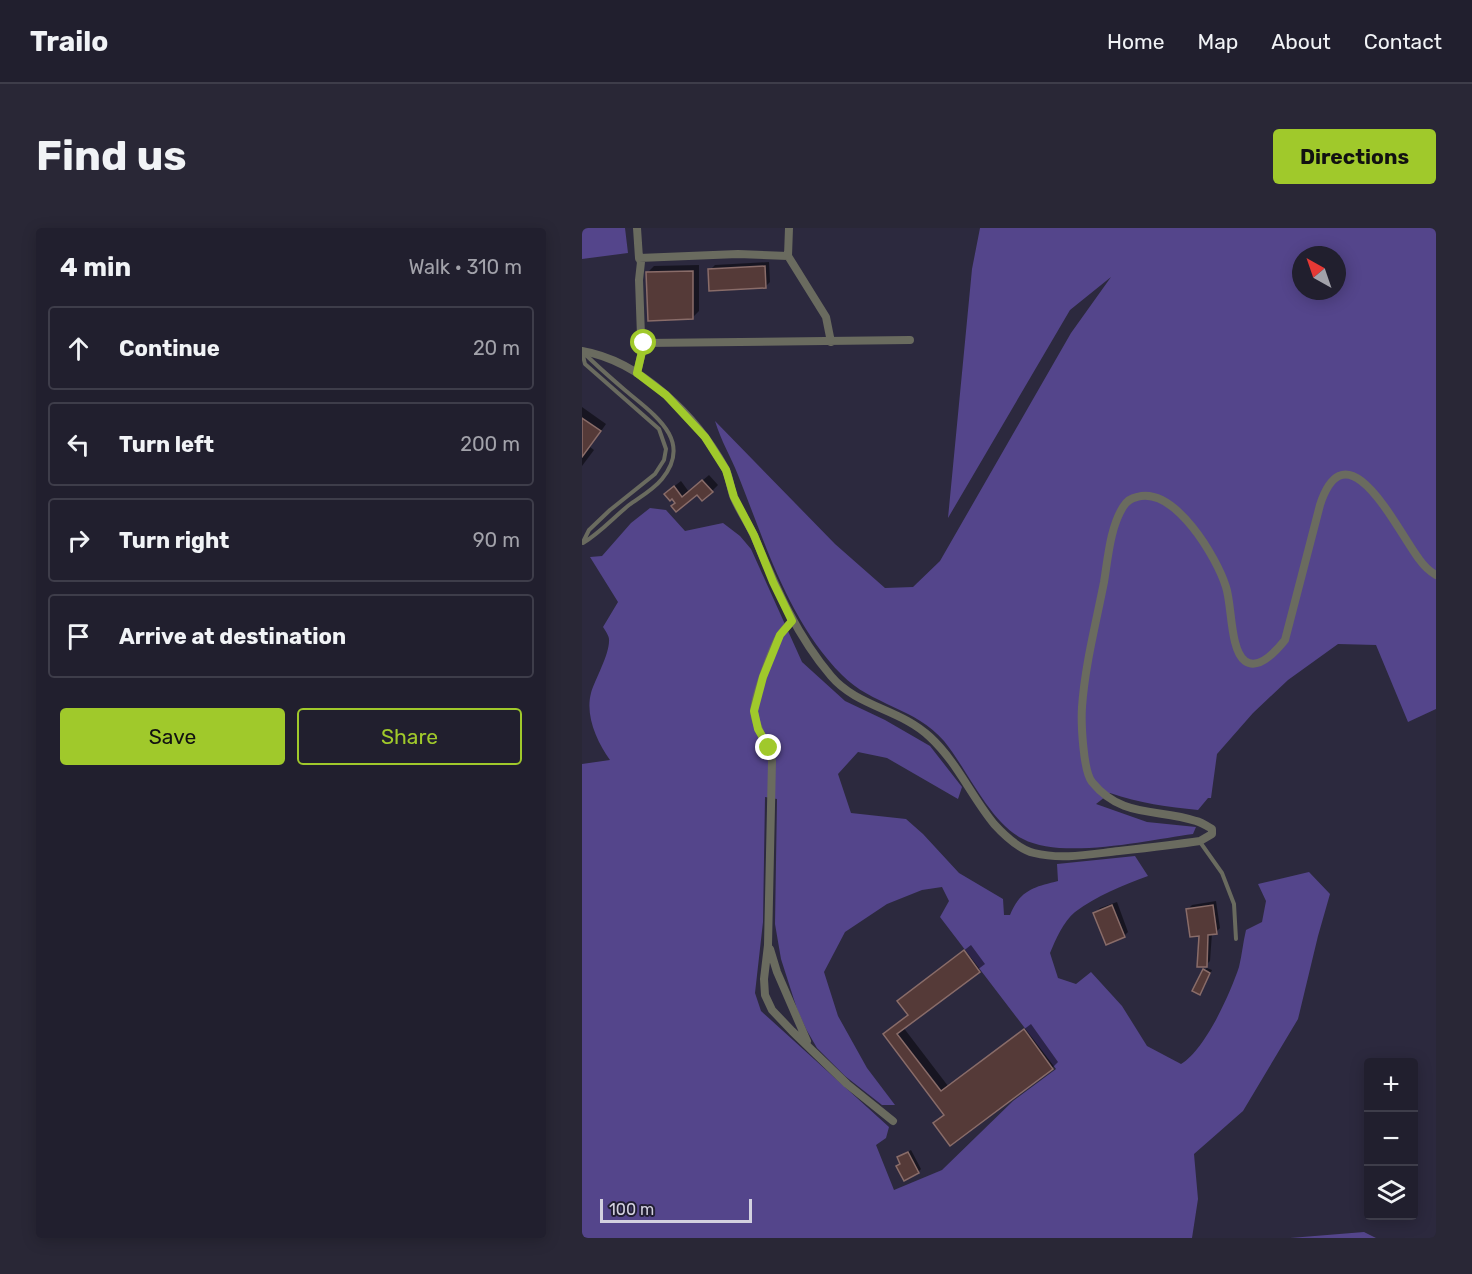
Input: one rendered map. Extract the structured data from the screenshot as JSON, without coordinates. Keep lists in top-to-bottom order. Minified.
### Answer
{"scale_bar":"100 m","north":"top left","page":{"header":"Trailo","nav":["Home","Map","About","Contact"],"buttons":["Directions",["Save","Share"]],"title":"Find us","heading":["4 min","Walk · 310 m"],"list":[["Continue","20 m"],["Turn left","200 m"],["Turn right","90 m"],"Arrive at destination"],"map_buttons":["+","−"],"scale":"100 m"}}
